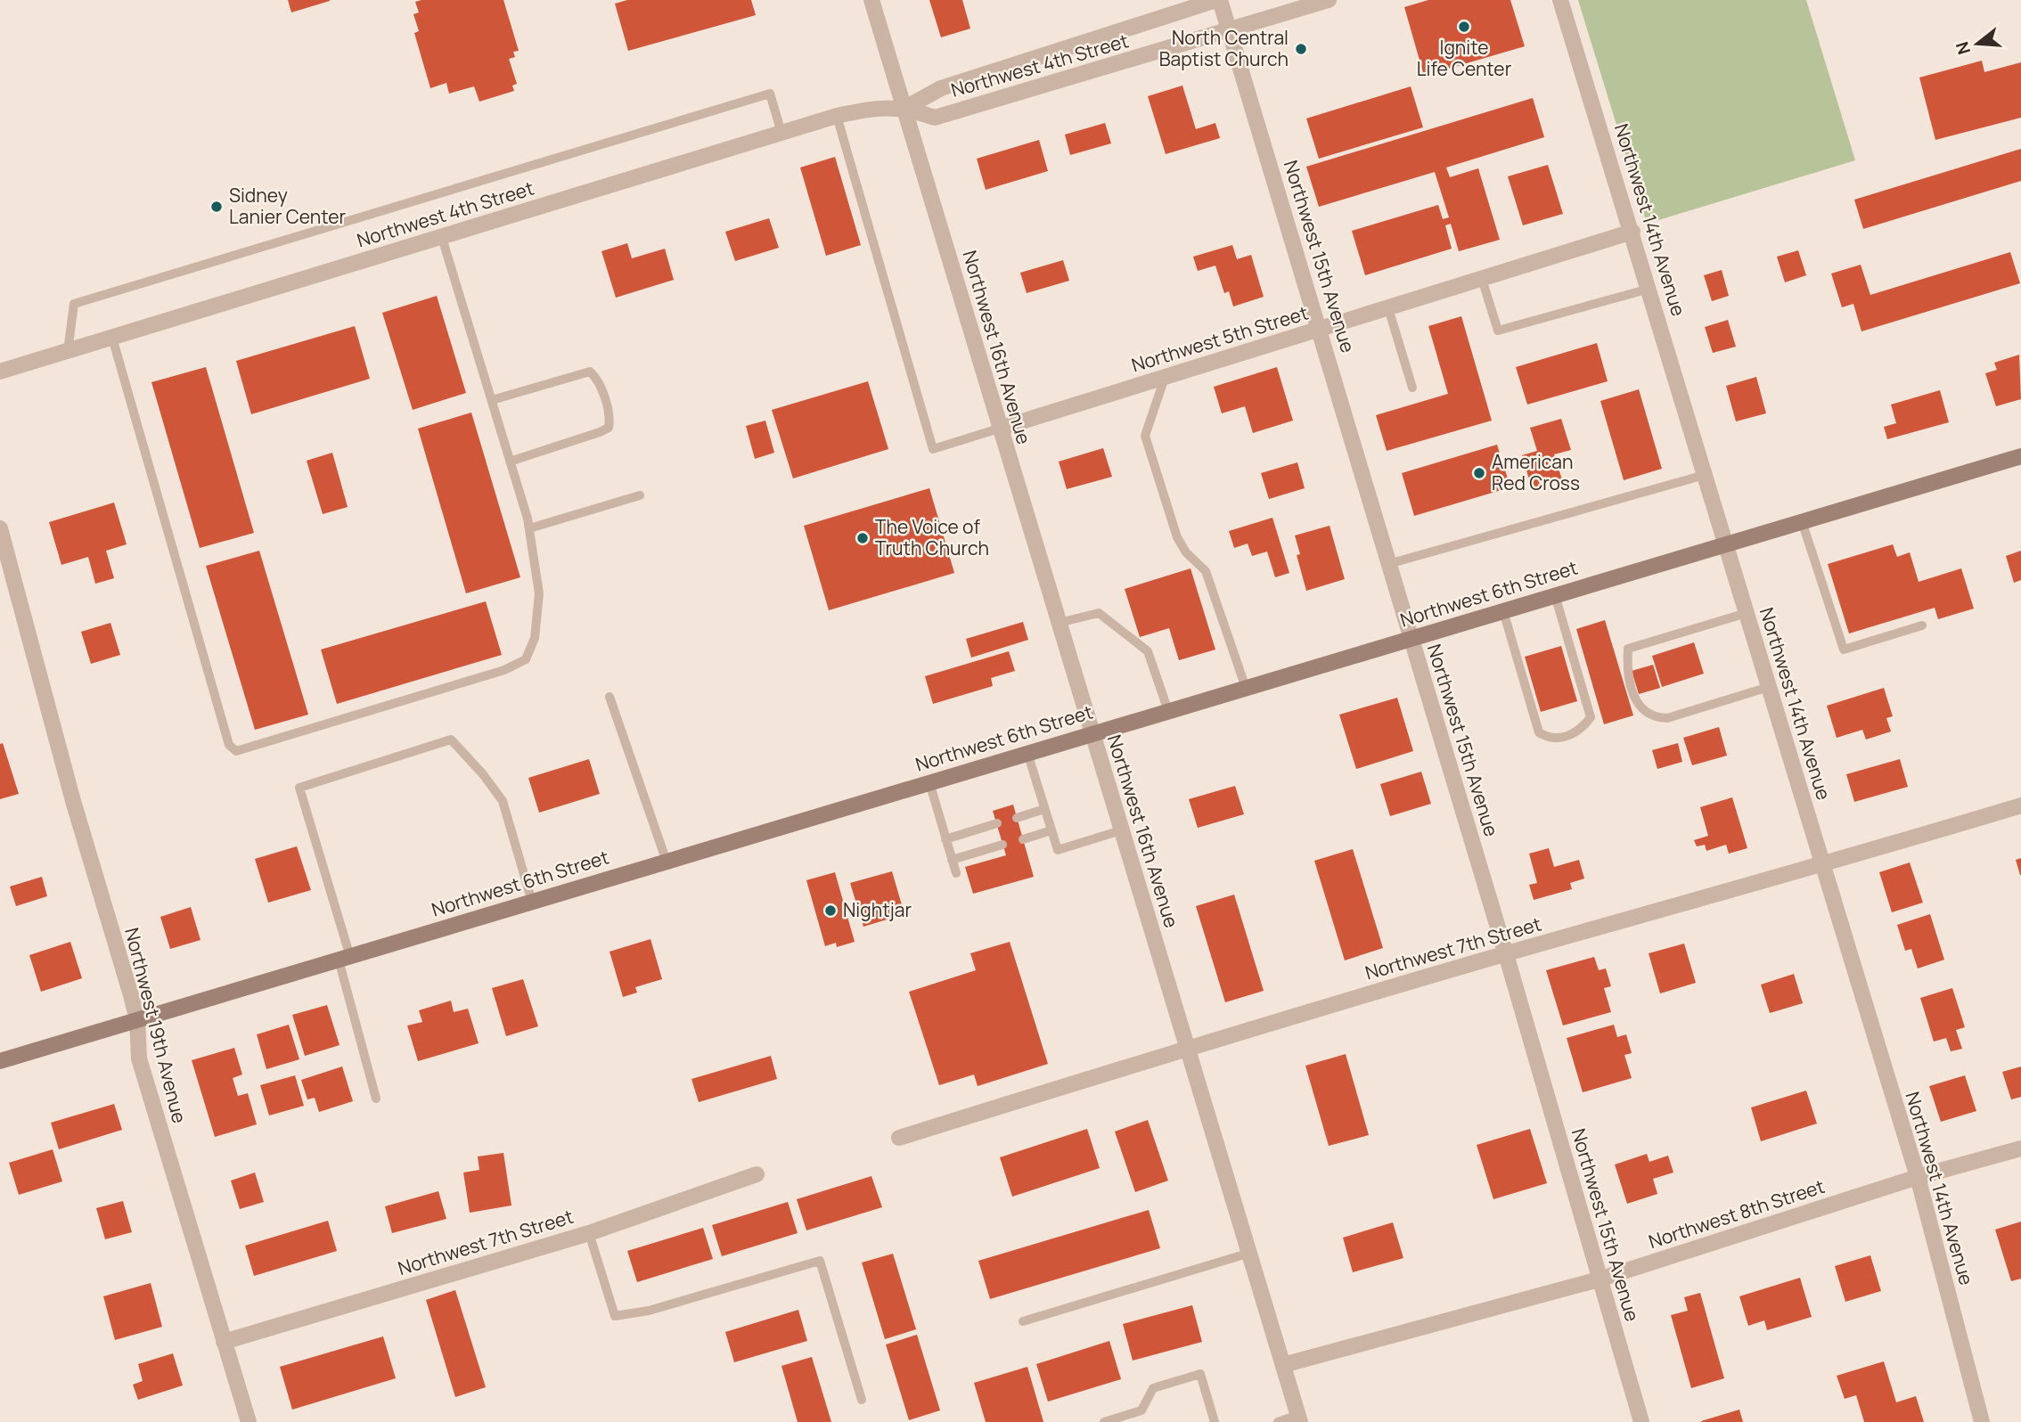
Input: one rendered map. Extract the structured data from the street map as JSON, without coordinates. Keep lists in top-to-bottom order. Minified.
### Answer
{"streets":{"main road":["Northwest 6th Street"],"street":["Northwest 4th Street","Northwest 14th Avenue","Northwest 15th Avenue","Northwest 5th Street","Northwest 16th Avenue","Northwest 7th Street","Northwest 19th Avenue","Northwest 8th Street"]},"crossings":[["Northwest 4th Street","Northwest 15th Avenue"],["Northwest 4th Street","Northwest 16th Avenue"],["Northwest 14th Avenue","Northwest 5th Street"],["Northwest 14th Avenue","Northwest 6th Street"],["Northwest 14th Avenue","Northwest 7th Street"],["Northwest 14th Avenue","Northwest 8th Street"],["Northwest 15th Avenue","Northwest 5th Street"],["Northwest 15th Avenue","Northwest 6th Street"],["Northwest 15th Avenue","Northwest 7th Street"],["Northwest 15th Avenue","Northwest 8th Street"],["Northwest 5th Street","Northwest 16th Avenue"],["Northwest 16th Avenue","Northwest 6th Street"],["Northwest 16th Avenue","Northwest 7th Street"],["Northwest 16th Avenue","Northwest 8th Street"],["Northwest 6th Street","Northwest 19th Avenue"],["Northwest 7th Street","Northwest 19th Avenue"]],"places":["Ignite Life Center","North Central Baptist Church","Sidney Lanier Center","American Red Cross","The Voice of Truth Church","Nightjar"],"north":"left"}
